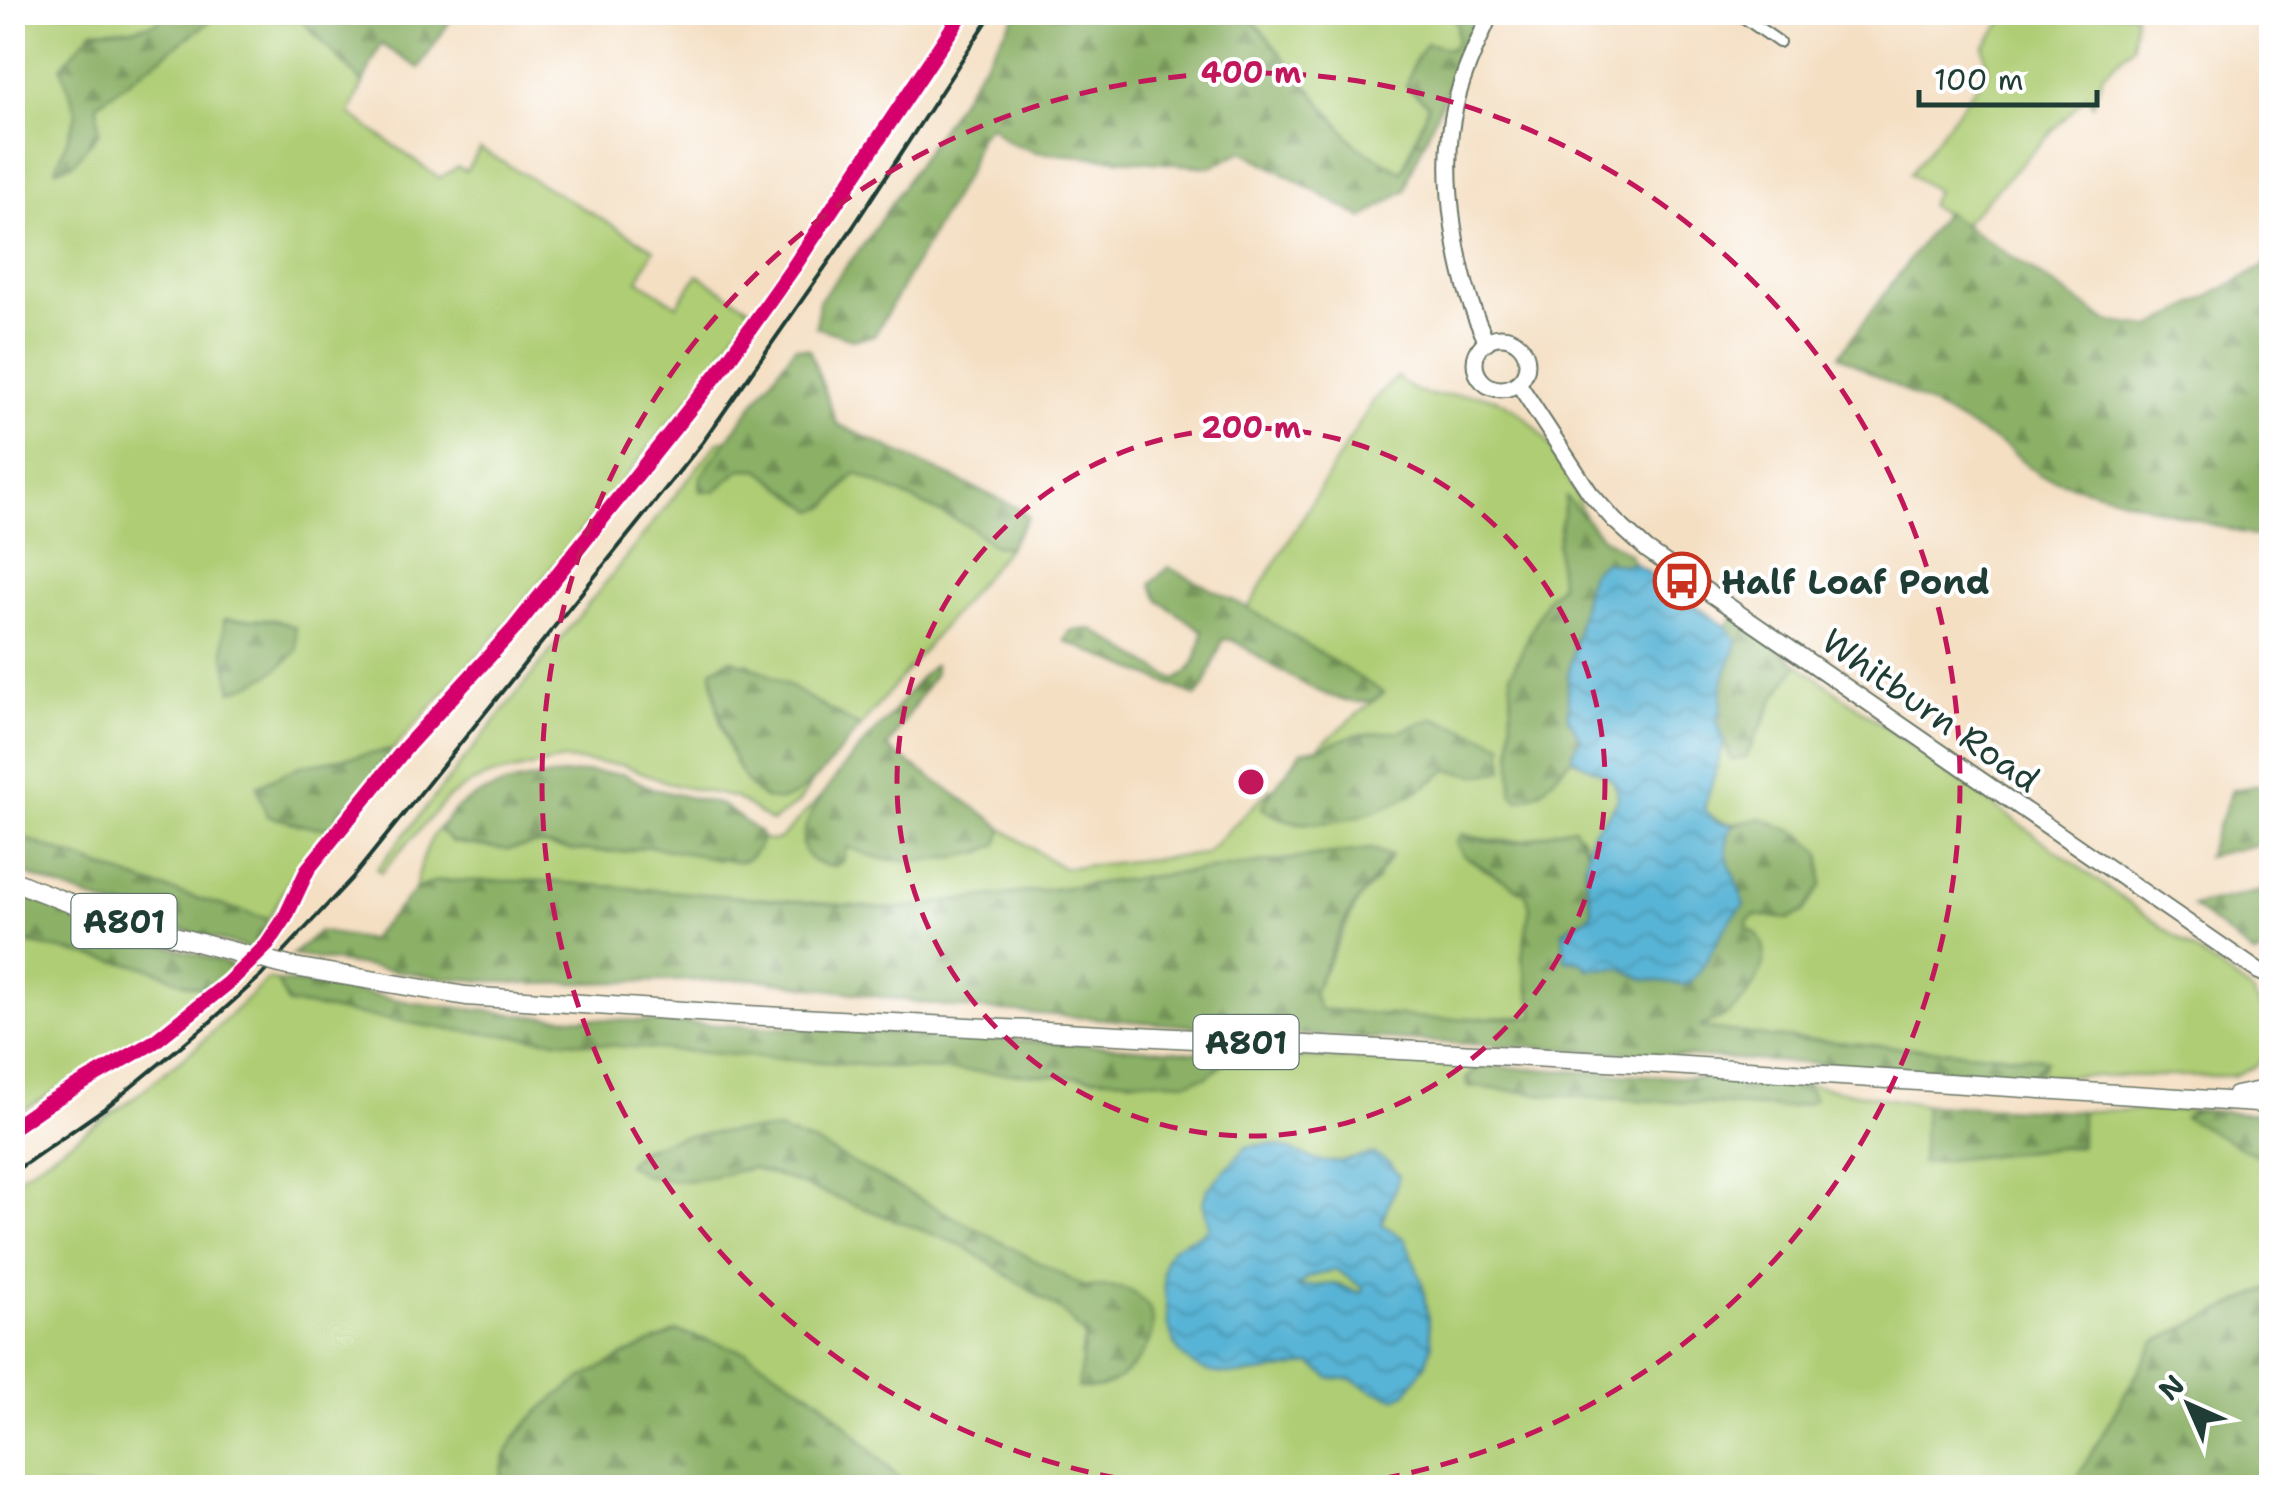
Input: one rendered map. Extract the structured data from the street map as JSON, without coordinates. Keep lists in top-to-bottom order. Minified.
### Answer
{"streets":{"main road":["Whitburn Road","A801"]},"places":{"bus stop":["Half Loaf Pond"]},"scale_bar":"100 m","north":"top left","rings":["400 m","200 m"]}
